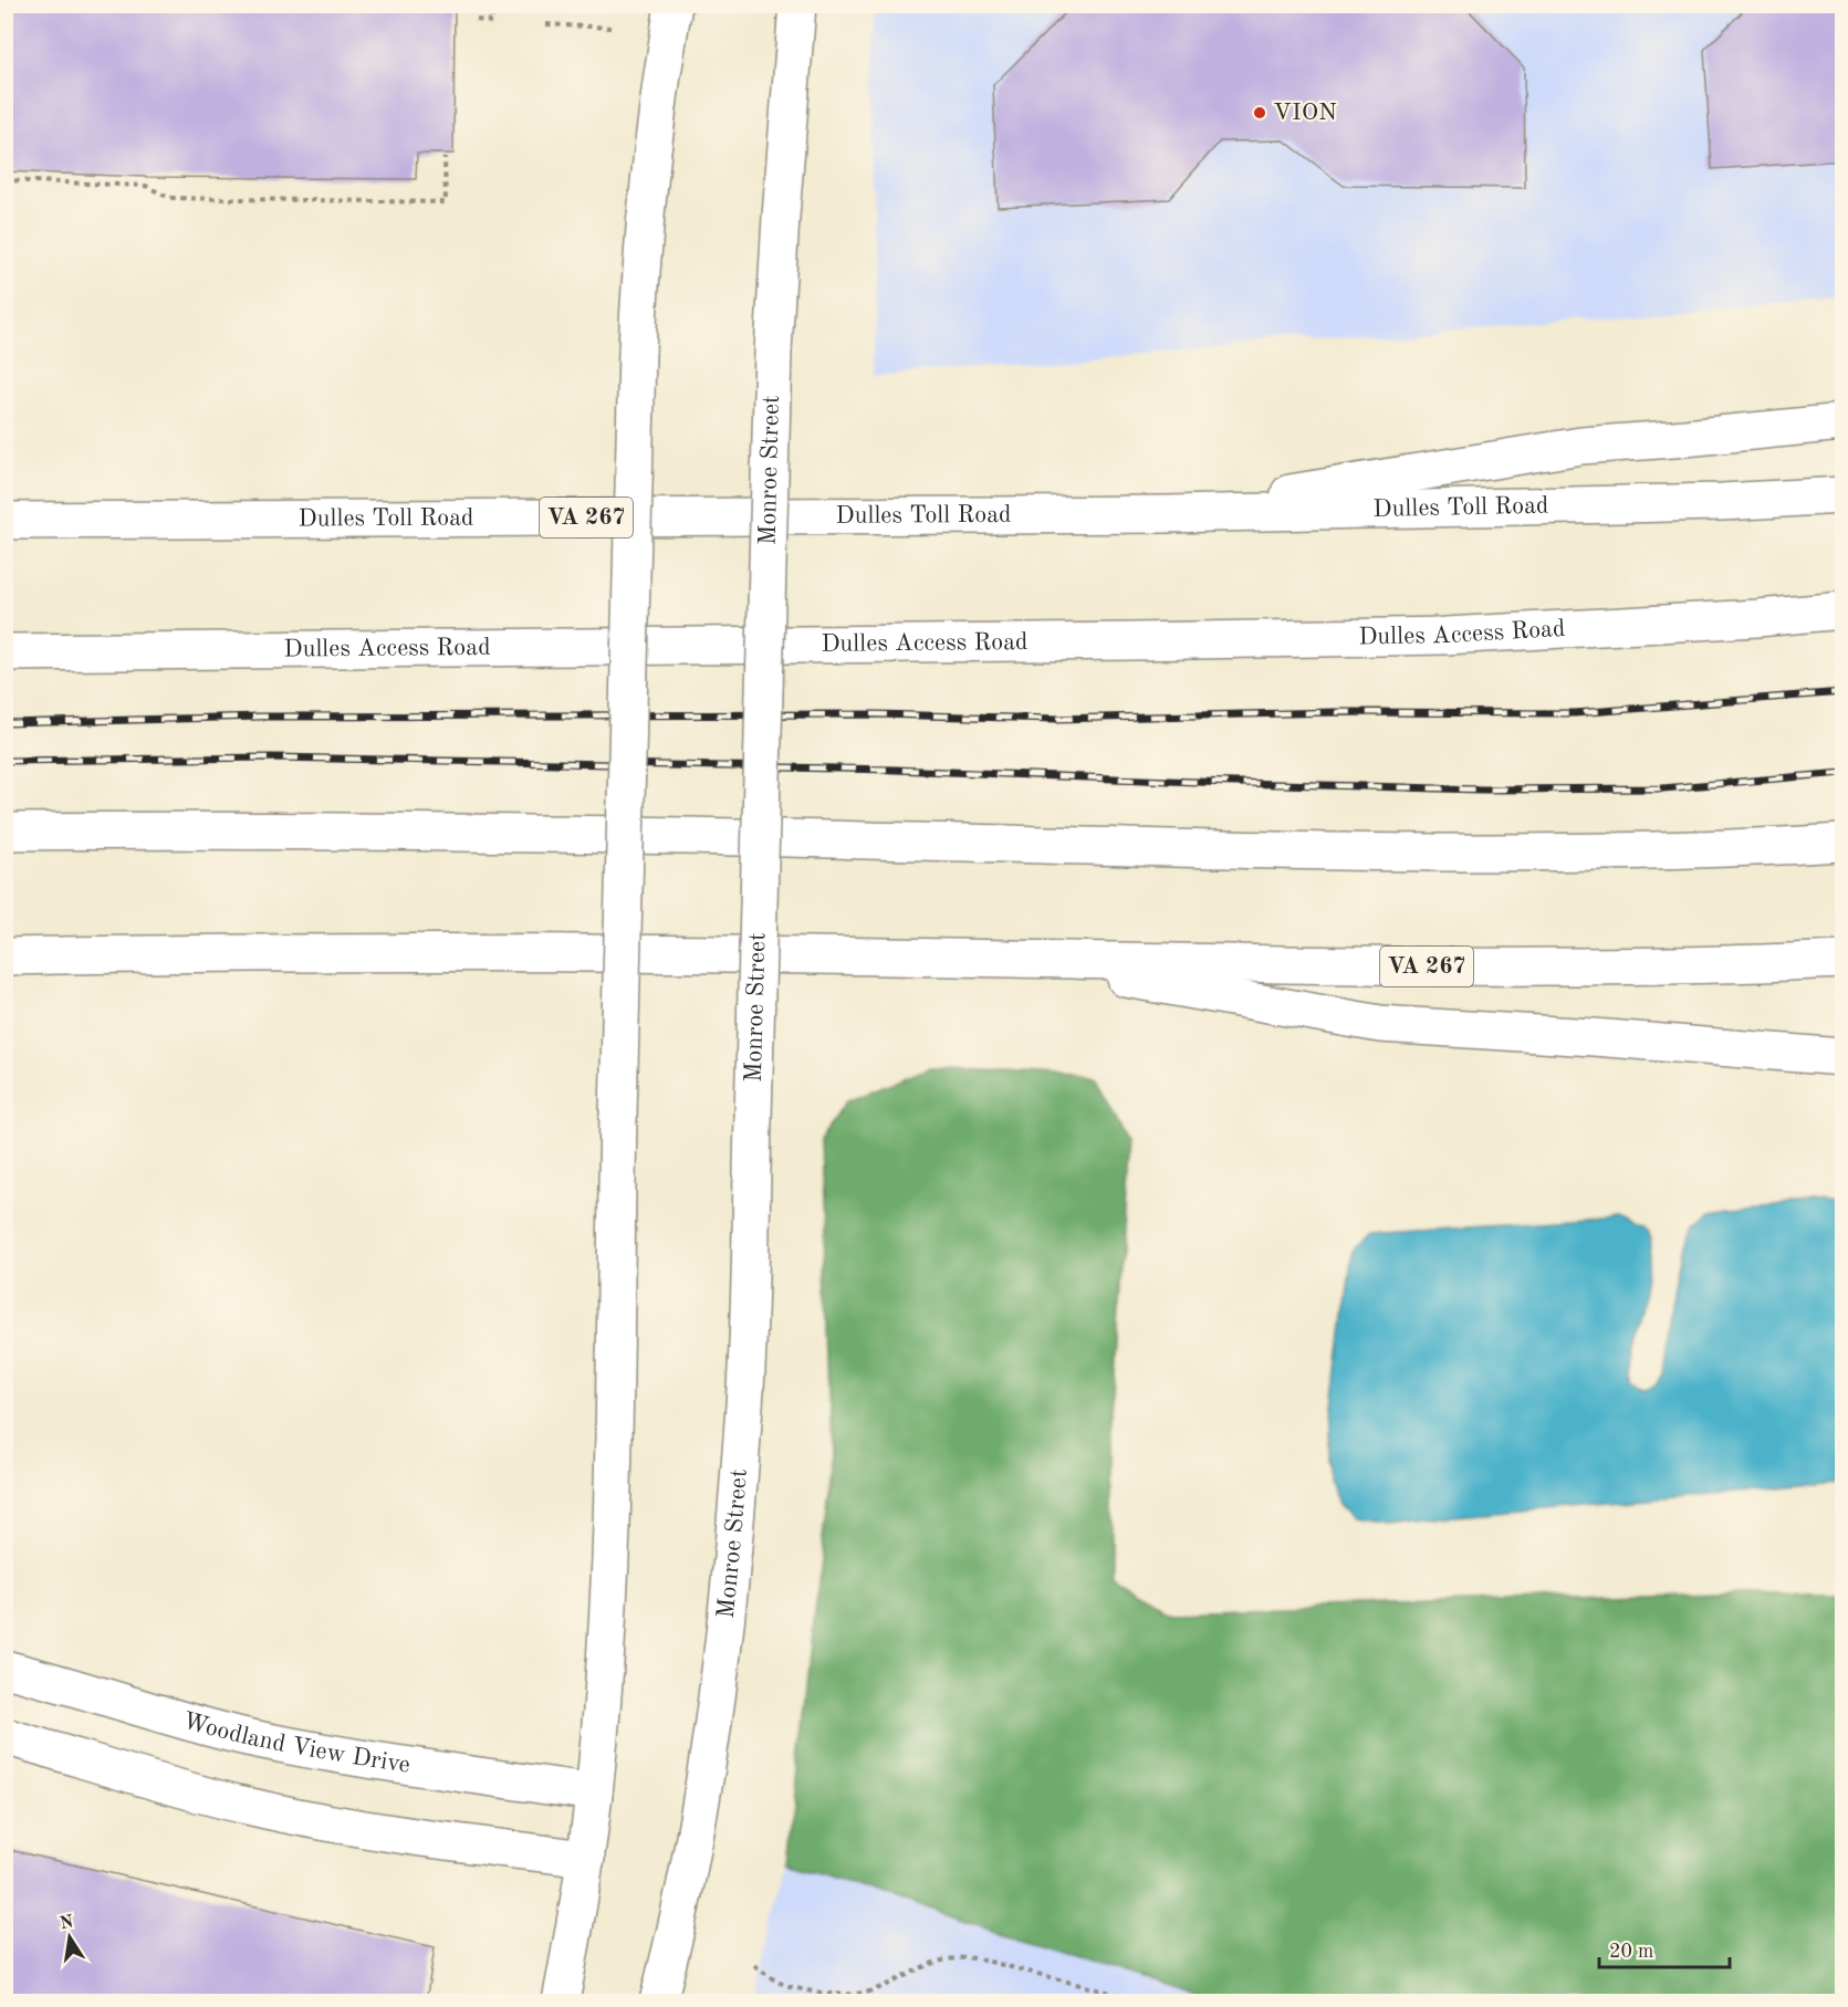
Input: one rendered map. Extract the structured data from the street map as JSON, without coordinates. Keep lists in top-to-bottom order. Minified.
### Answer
{"streets":{"main road":["Monroe Street","Dulles Toll Road","VA 267","Dulles Access Road","Woodland View Drive"]},"places":["VION"],"scale_bar":"20 m","north":"top"}
